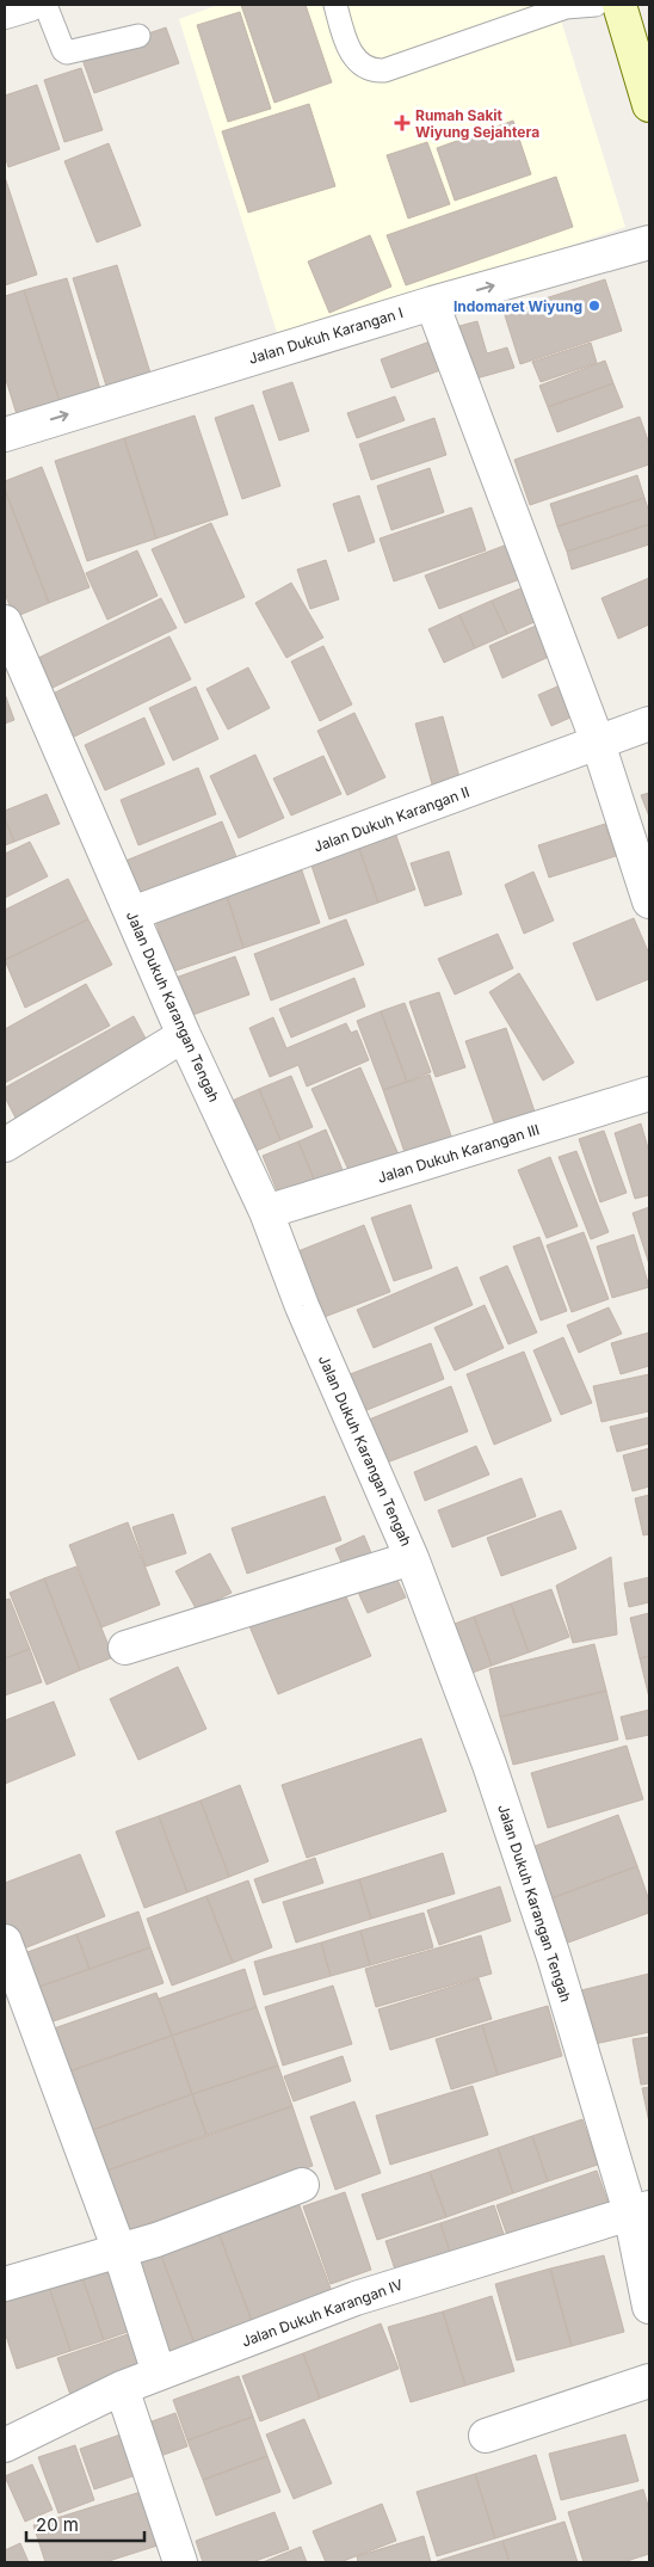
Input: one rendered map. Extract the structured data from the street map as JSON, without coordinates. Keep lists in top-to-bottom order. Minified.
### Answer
{"streets":{"street":["Jalan Dukuh Karangan I","Jalan Dukuh Karangan II","Jalan Dukuh Karangan Tengah","Jalan Dukuh Karangan III","Jalan Dukuh Karangan IV"]},"crossings":[["Jalan Dukuh Karangan II","Jalan Dukuh Karangan Tengah"],["Jalan Dukuh Karangan Tengah","Jalan Dukuh Karangan III"],["Jalan Dukuh Karangan Tengah","Jalan Dukuh Karangan IV"]],"one_way":["Jalan Dukuh Karangan I"],"places":{"health":["Rumah Sakit Wiyung Sejahtera"],"other":["Indomaret Wiyung"]},"scale_bar":"20 m"}
